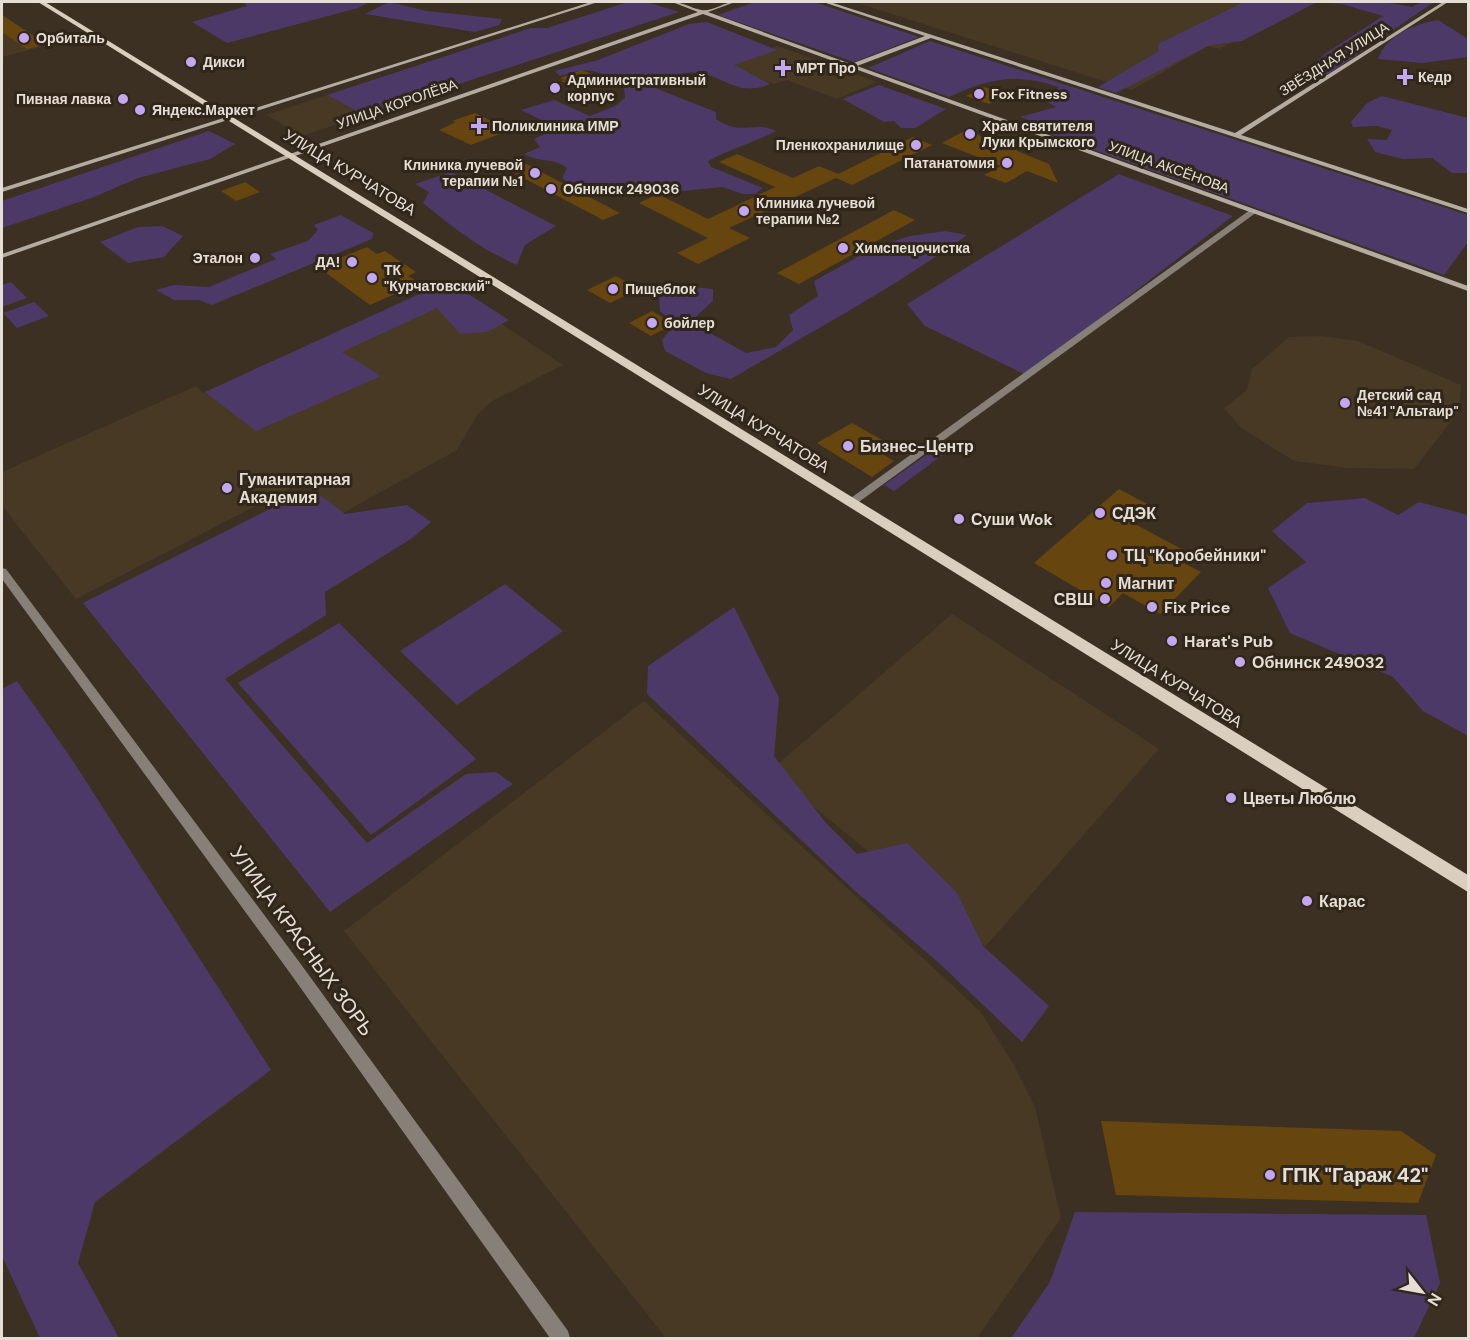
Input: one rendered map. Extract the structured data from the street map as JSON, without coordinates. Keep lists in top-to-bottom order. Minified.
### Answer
{"streets":{"main road":["ЗВЁЗДНАЯ УЛИЦА","УЛИЦА КОРОЛЁВА","УЛИЦА АКСЁНОВА","УЛИЦА КУРЧАТОВА"],"street":["УЛИЦА КРАСНЫХ ЗОРЬ"]},"crossings":[["УЛИЦА КОРОЛЁВА","УЛИЦА АКСЁНОВА"],["УЛИЦА КОРОЛЁВА","УЛИЦА КУРЧАТОВА"]],"places":{"other":["Орбиталь","Дикси","Административный корпус","Fox Fitness","Пивная лавка","Яндекс.Маркет","Храм святителя Луки Крымского","Пленкохранилище","Патанатомия","Клиника лучевой терапии №1","Обнинск 249036","Клиника лучевой терапии №2","Химспецочистка","Эталон","ДА!","ТК \"Курчатовский\"","Пищеблок","бойлер","Детский сад №41 \"Альтаир\"","Бизнес-Центр","Гуманитарная Академия","СДЭК","Суши Wok","ТЦ \"Коробейники\"","Магнит","СВШ","Fix Price","Harat's Pub","Обнинск 249032","Цветы Люблю","Карас","ГПК \"Гараж 42\""],"health":["МРТ Про","Кедр","Поликлиника ИМР"]},"north":"bottom right"}
